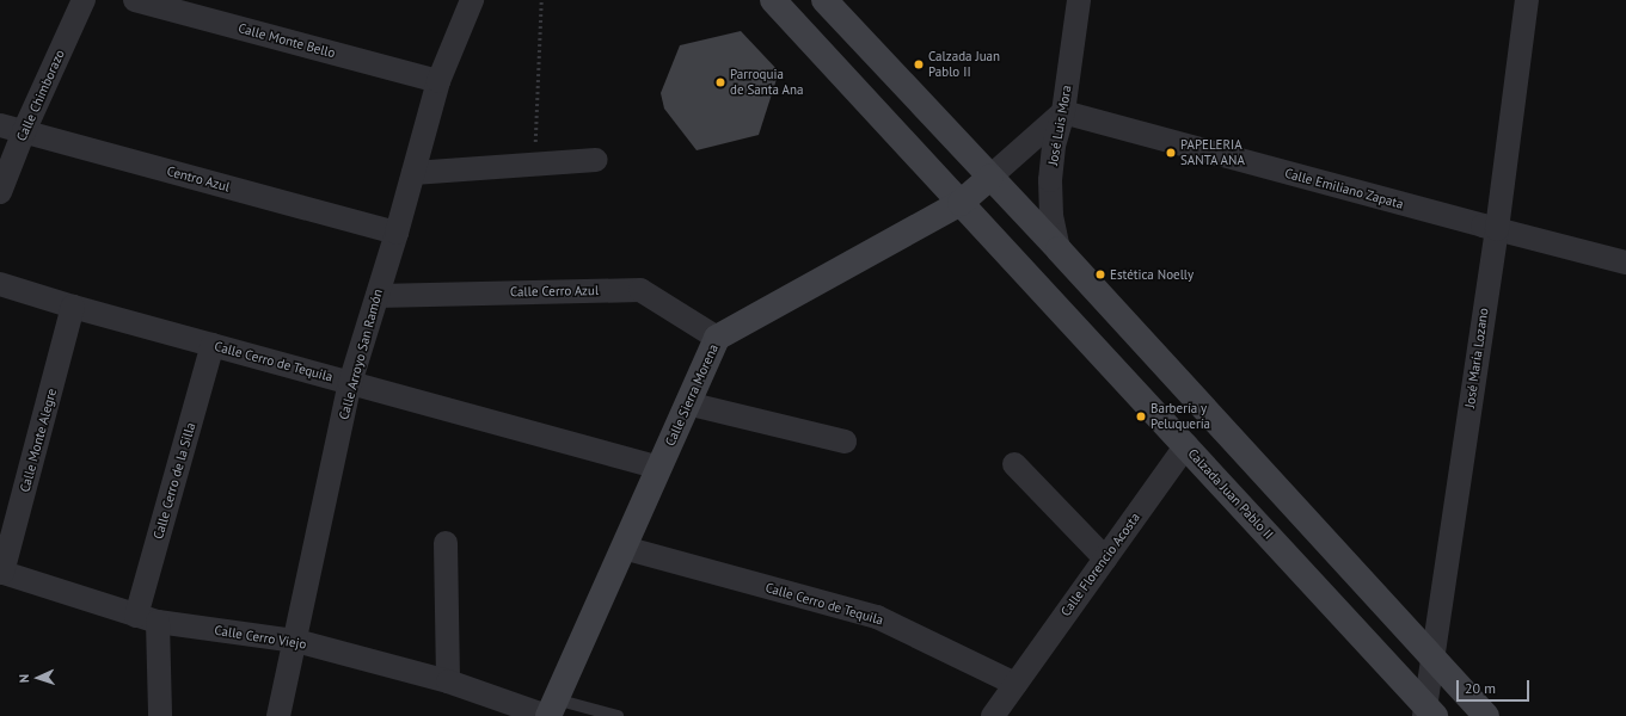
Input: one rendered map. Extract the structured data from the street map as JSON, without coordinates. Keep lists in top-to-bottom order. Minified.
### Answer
{"streets":{"main road":["Calle Sierra Morena","Calzada Juan Pablo II"],"street":["Calle Monte Bello","Calle Chimborazo","José Luis Mora","Centro Azul","Calle Emiliano Zapata","Calle Cerro Azul","Calle Arroyo San Ramón","José María Lozano","Calle Cerro de Tequila","Calle Monte Alegre","Calle Cerro de la Silla","Calle Florencio Acosta","Calle Cerro Viejo"]},"crossings":[["Calle Monte Bello","Calle Arroyo San Ramón"],["Calle Chimborazo","Centro Azul"],["José Luis Mora","Calle Emiliano Zapata"],["Centro Azul","Calle Arroyo San Ramón"],["Calle Emiliano Zapata","José María Lozano"],["Calle Cerro Azul","Calle Arroyo San Ramón"],["Calle Cerro Azul","Calle Sierra Morena"],["Calle Arroyo San Ramón","Calle Cerro de Tequila"],["Calle Arroyo San Ramón","Calle Cerro Viejo"],["José María Lozano","Calzada Juan Pablo II"],["Calle Cerro de Tequila","Calle Sierra Morena"],["Calle Cerro de Tequila","Calle Monte Alegre"],["Calle Cerro de Tequila","Calle Cerro de la Silla"],["Calle Cerro de Tequila","Calle Florencio Acosta"],["Calle Sierra Morena","Calzada Juan Pablo II"],["Calle Sierra Morena","Calle Cerro Viejo"],["Calle Monte Alegre","Calle Cerro Viejo"],["Calle Cerro de la Silla","Calle Cerro Viejo"],["Calzada Juan Pablo II","Calle Florencio Acosta"]],"places":["Calzada Juan Pablo II","Parroquia de Santa Ana","PAPELERIA SANTA ANA","Estética Noelly","Barbería y Peluquería"],"scale_bar":"20 m","north":"left"}
